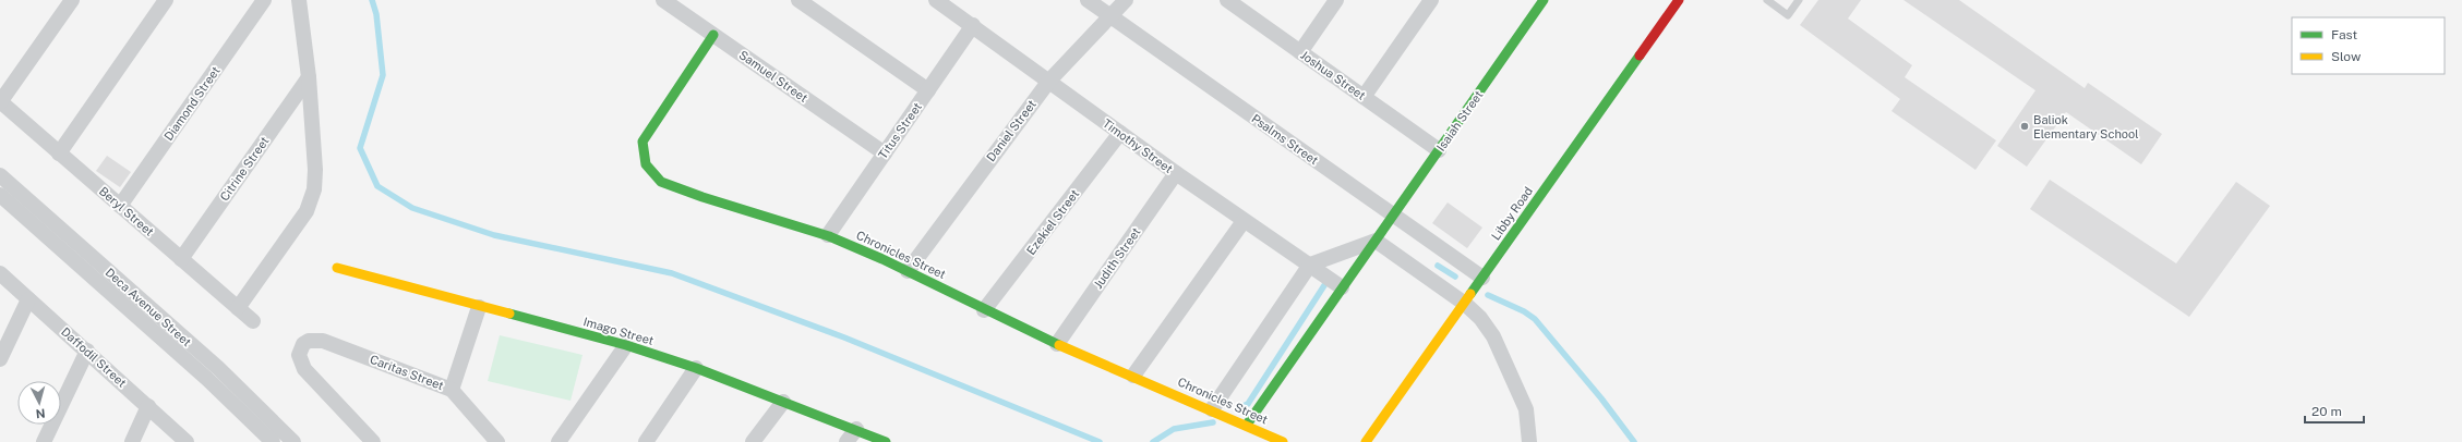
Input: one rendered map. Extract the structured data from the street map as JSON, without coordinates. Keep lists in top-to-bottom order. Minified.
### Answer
{"streets":{"street":["Joshua Street","Samuel Street","Diamond Street","Isaiah Street","Titus Street","Daniel Street","Psalms Street","Timothy Street","Citrine Street","Beryl Street","Libby Road","Ezekiel Street","Chronicles Street","Judith Street","Deca Avenue Street","Imago Street","Daffodil Street","Caritas Street"]},"crossings":[["Joshua Street","Isaiah Street"],["Samuel Street","Titus Street"],["Samuel Street","Chronicles Street"],["Diamond Street","Beryl Street"],["Isaiah Street","Psalms Street"],["Isaiah Street","Timothy Street"],["Isaiah Street","Chronicles Street"],["Titus Street","Timothy Street"],["Titus Street","Chronicles Street"],["Daniel Street","Psalms Street"],["Daniel Street","Timothy Street"],["Daniel Street","Chronicles Street"],["Psalms Street","Libby Road"],["Timothy Street","Ezekiel Street"],["Timothy Street","Judith Street"],["Citrine Street","Beryl Street"],["Ezekiel Street","Chronicles Street"],["Chronicles Street","Judith Street"]],"places":["Baliok Elementary School"],"legend":["Fast","Slow"],"scale_bar":"20 m","north":"bottom"}
